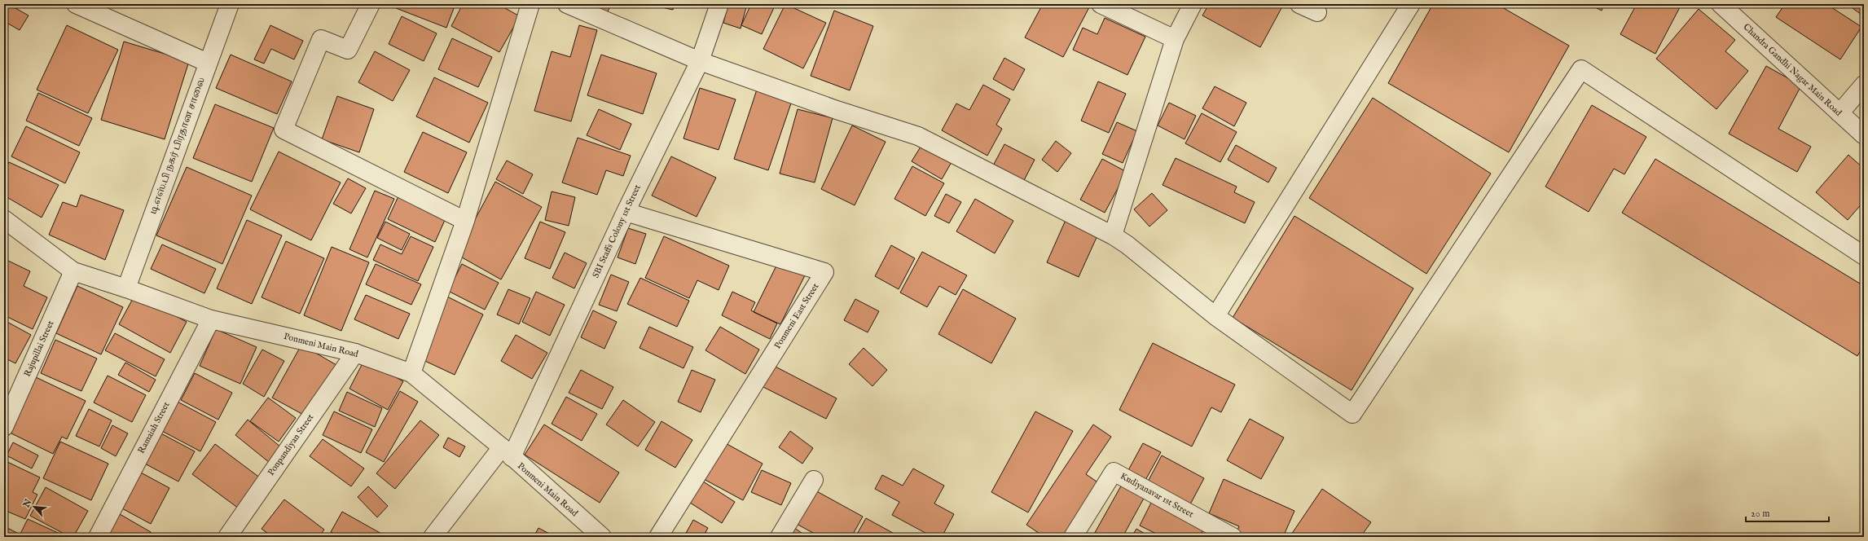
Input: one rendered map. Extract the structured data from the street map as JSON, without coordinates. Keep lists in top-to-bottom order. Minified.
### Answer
{"streets":{"street":["Chandra Gandhi Nagar Main Road","டி.எஸ்.பி நகர் பிரதான சாலை","SBI Staffs Colony 1st Street","Ponmeni East Street","Ponmeni Main Road","Rajupillai Street","Ramaiah Street","Ponpandiyan Street","Kudiyanavar 1st Street"]},"crossings":[["டி.எஸ்.பி நகர் பிரதான சாலை","Ponmeni Main Road"],["SBI Staffs Colony 1st Street","Ponmeni East Street"],["SBI Staffs Colony 1st Street","Ponmeni Main Road"],["Ponmeni Main Road","Rajupillai Street"],["Ponmeni Main Road","Ramaiah Street"],["Ponmeni Main Road","Ponpandiyan Street"]],"scale_bar":"20 m","north":"top left"}
